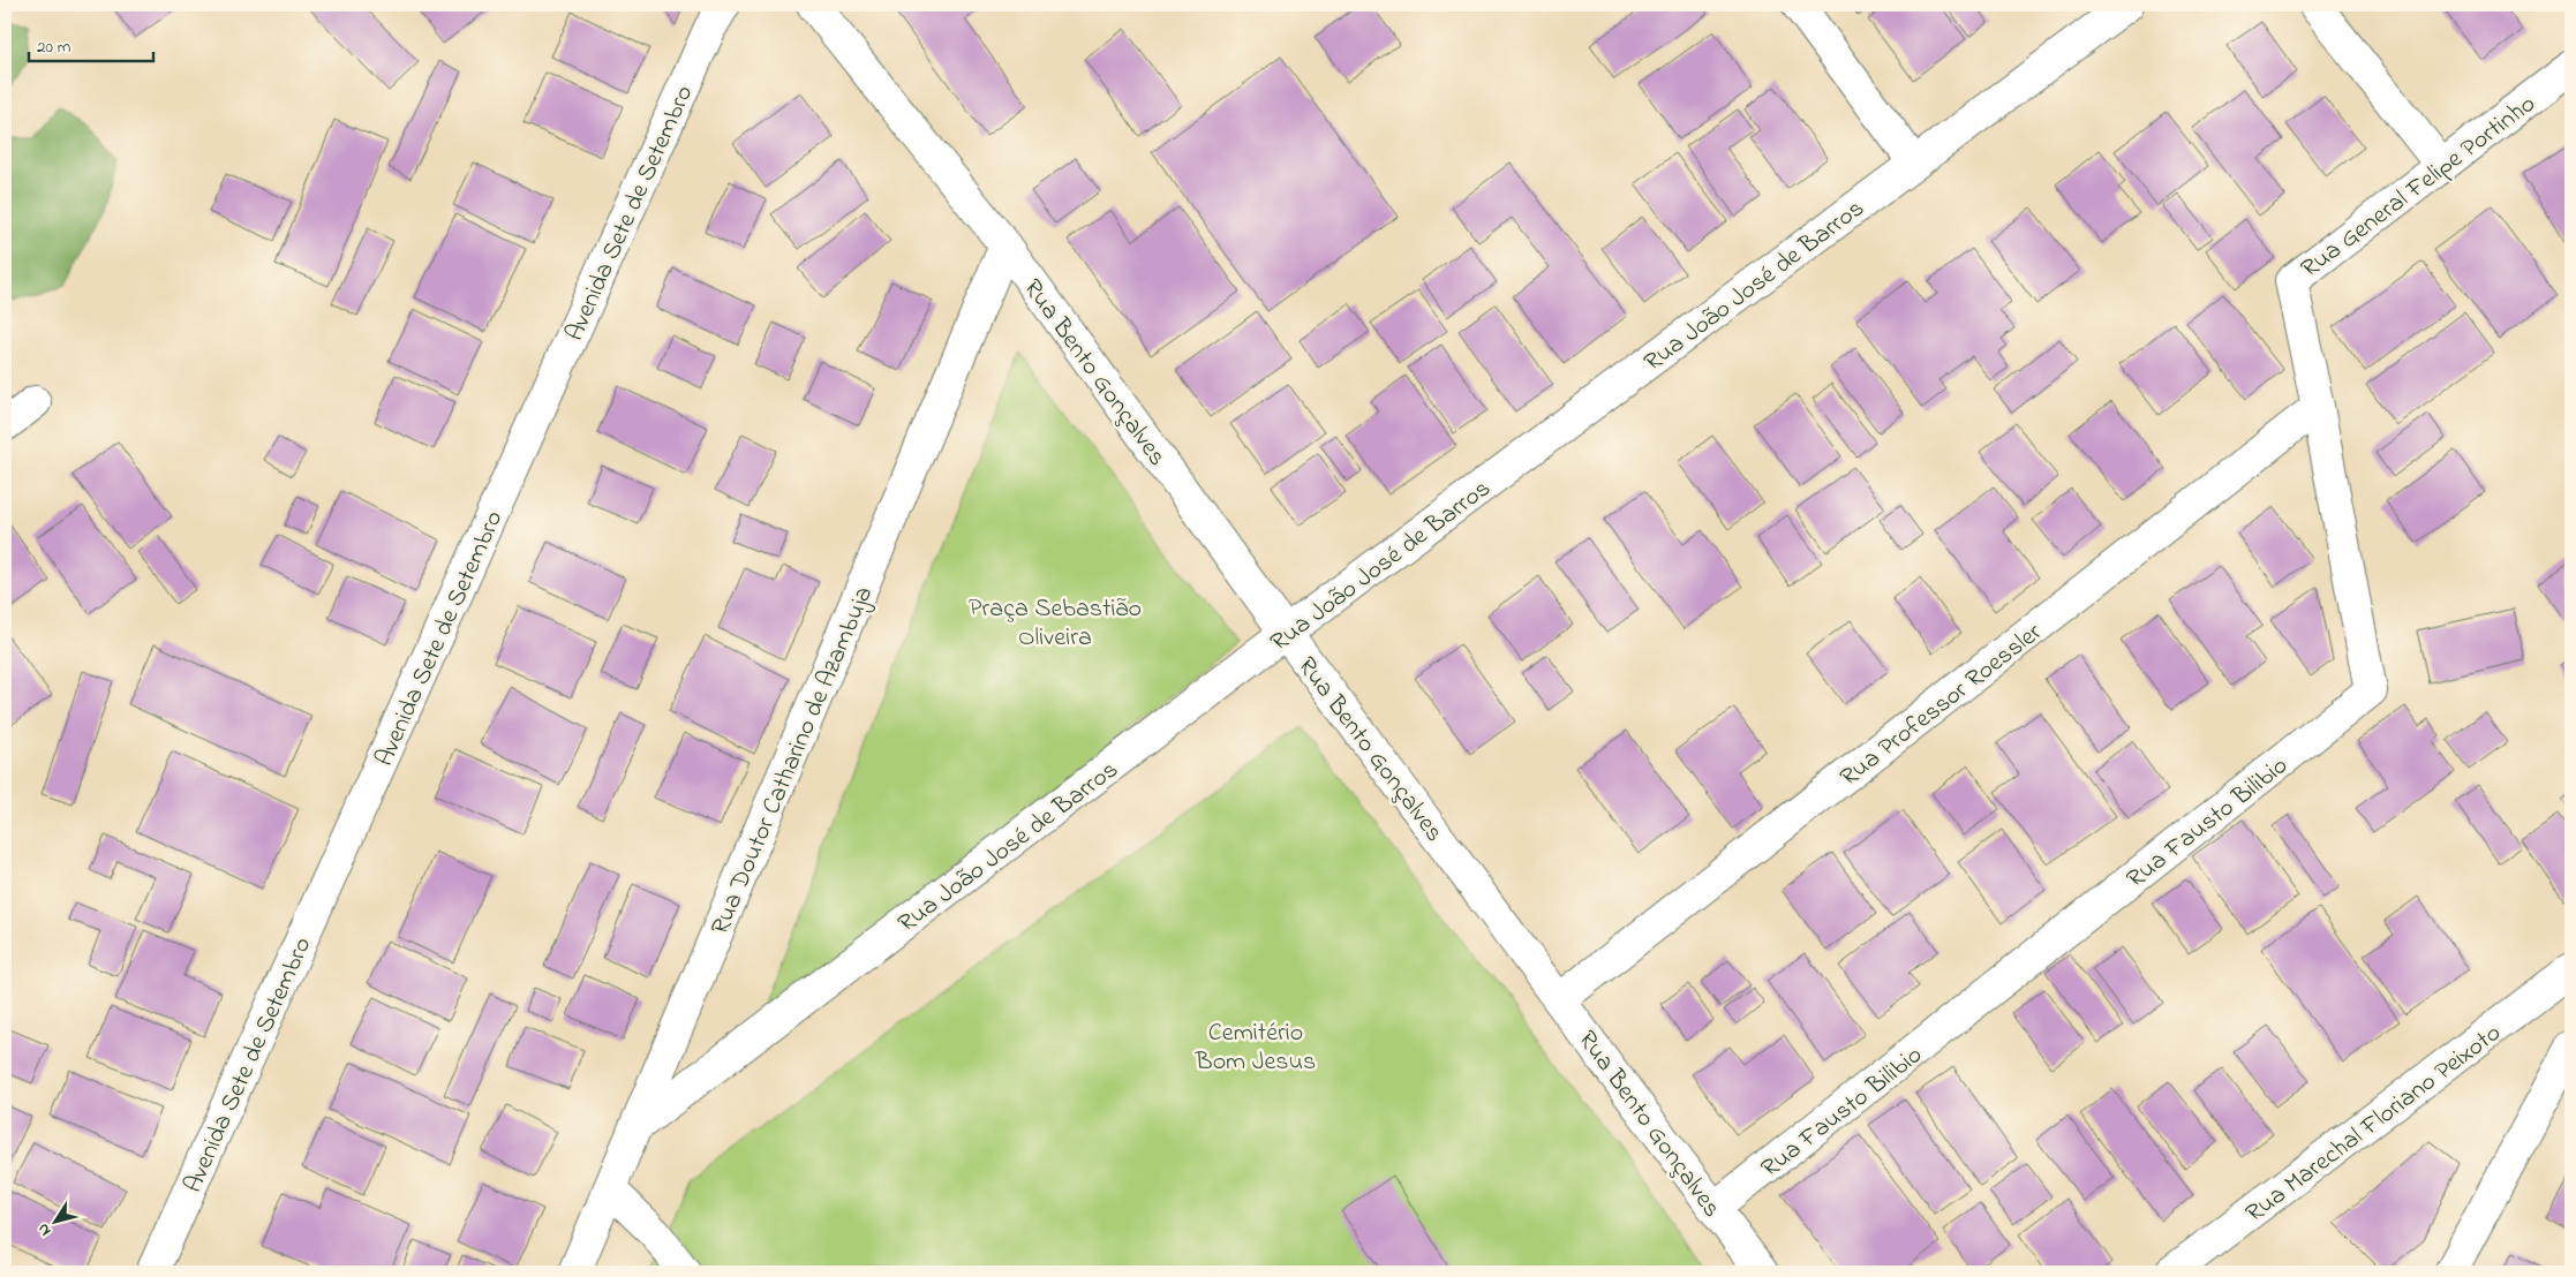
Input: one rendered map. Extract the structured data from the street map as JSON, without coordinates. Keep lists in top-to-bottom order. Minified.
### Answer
{"streets":{"street":["Rua General Felipe Portinho","Avenida Sete de Setembro","Rua João José de Barros","Rua Bento Gonçalves","Rua Professor Roessler","Rua Doutor Catharino de Azambuja","Rua Fausto Bilibio","Rua Marechal Floriano Peixoto"]},"crossings":[["Rua General Felipe Portinho","Rua Fausto Bilibio"],["Rua João José de Barros","Rua Bento Gonçalves"],["Rua João José de Barros","Rua Doutor Catharino de Azambuja"],["Rua Bento Gonçalves","Rua Professor Roessler"],["Rua Bento Gonçalves","Rua Doutor Catharino de Azambuja"],["Rua Bento Gonçalves","Rua Fausto Bilibio"],["Rua Professor Roessler","Rua Fausto Bilibio"]],"parks":["Praça Sebastião Oliveira","Cemitério Bom Jesus"],"scale_bar":"20 m","north":"bottom left"}
